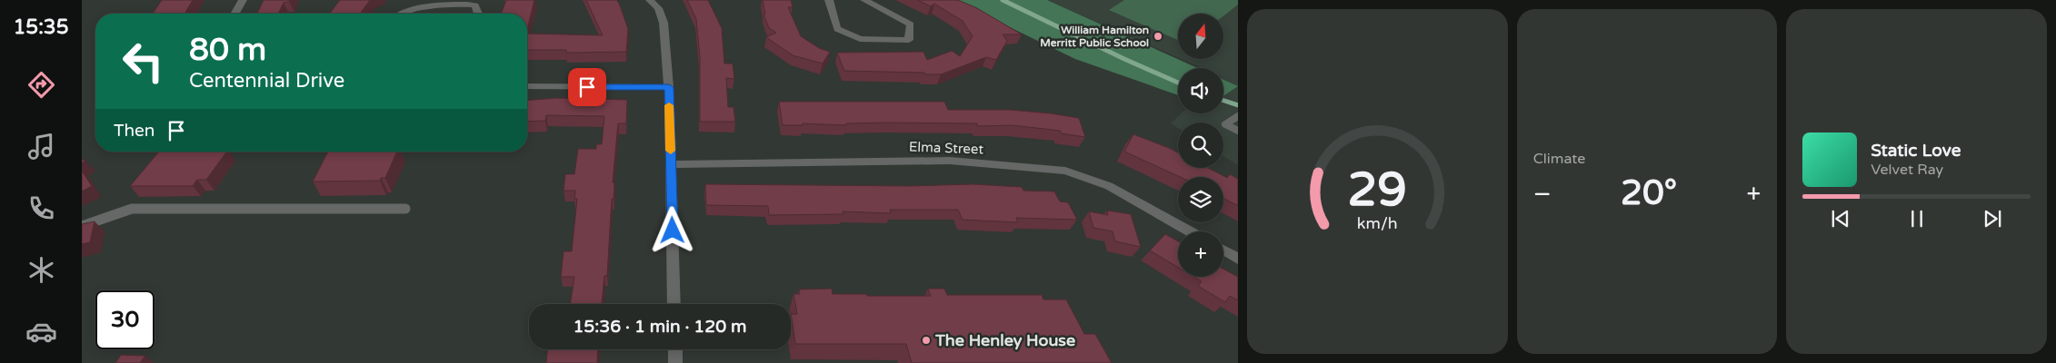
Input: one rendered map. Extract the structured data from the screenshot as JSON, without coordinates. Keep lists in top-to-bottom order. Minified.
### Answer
{"streets":{"street":["Elma Street"]},"places":["William Hamilton Merritt Public School","The Henley House"],"north":"top","page":{"tabs":"15:35","tile":"Climate","map_buttons":"+","turn":["80 m","Centennial Drive"],"then":"Then","song":["Static Love","Velvet Ray"],"heat":["−","20°","+"],"limit":"30","trip":"15:36 · 1 min · 120 m","gauge":["29","km/h"]}}
